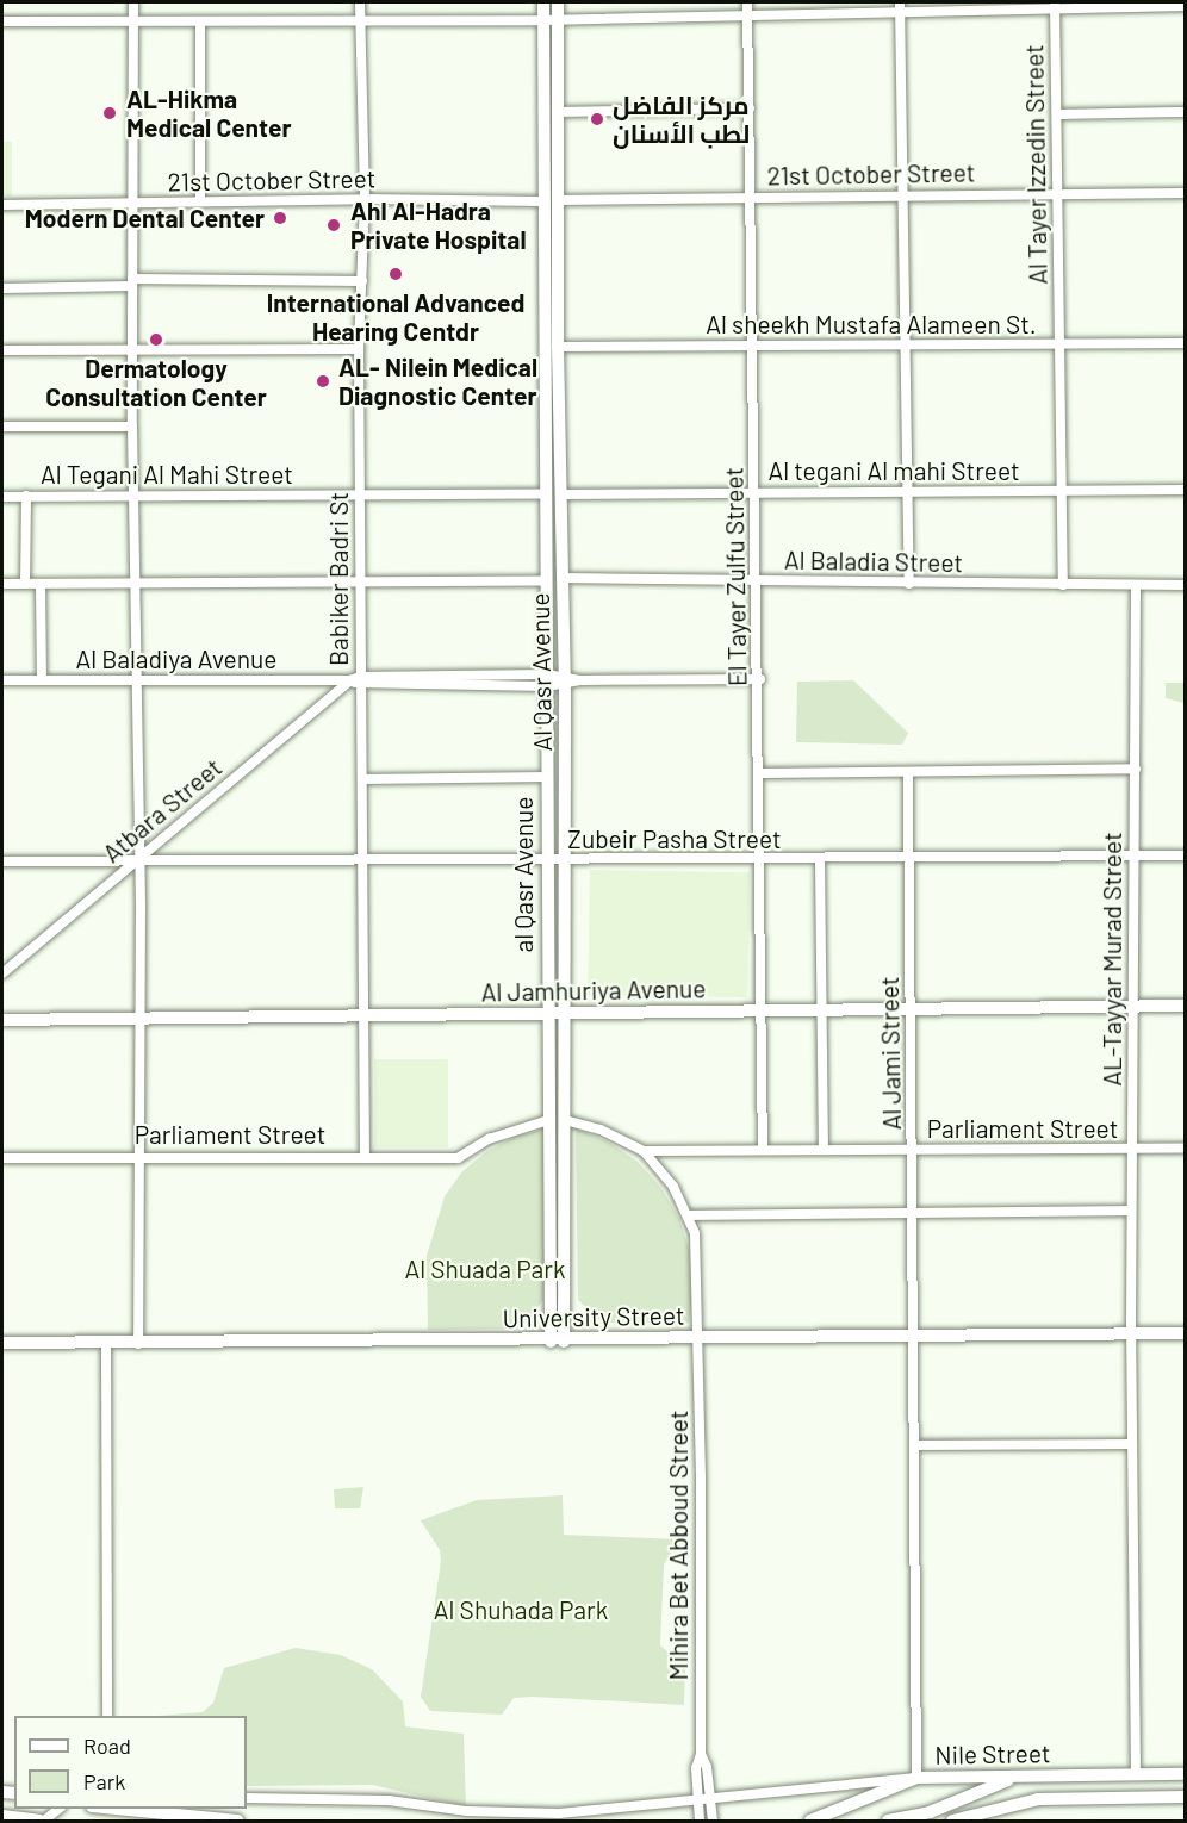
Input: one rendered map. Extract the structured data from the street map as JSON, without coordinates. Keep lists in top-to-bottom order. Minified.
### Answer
{"streets":{"main road":["Al Qasr Avenue","al Qasr Avenue","Al Jamhuriya Avenue","University Street","Nile Street"],"street":["Al Tayer Izzedin Street","21st October Street","Al sheekh Mustafa Alameen St.","Al tegani Al mahi Street","Al Tegani Al Mahi Street","Al Baladia Street","El Tayer Zulfu Street","Babiker Badri St","Al Baladiya Avenue","Atbara Street","Zubeir Pasha Street","AL-Tayyar Murad Street","Al Jami Street","Parliament Street","Mihira Bet Abboud Street"]},"crossings":[["Al Tayer Izzedin Street","21st October Street"],["Al Tayer Izzedin Street","Al sheekh Mustafa Alameen St."],["Al Tayer Izzedin Street","Al tegani Al mahi Street"],["Al Tayer Izzedin Street","Al Baladia Street"],["21st October Street","El Tayer Zulfu Street"],["21st October Street","Babiker Badri St"],["21st October Street","Al Qasr Avenue"],["Al sheekh Mustafa Alameen St.","El Tayer Zulfu Street"],["Al sheekh Mustafa Alameen St.","Al Qasr Avenue"],["Al tegani Al mahi Street","El Tayer Zulfu Street"],["Al tegani Al mahi Street","Al Qasr Avenue"],["Al Tegani Al Mahi Street","Babiker Badri St"],["Al Tegani Al Mahi Street","al Qasr Avenue"],["Al Baladia Street","El Tayer Zulfu Street"],["Al Baladia Street","Al Qasr Avenue"],["Al Baladia Street","AL-Tayyar Murad Street"],["El Tayer Zulfu Street","Al Baladiya Avenue"],["El Tayer Zulfu Street","Zubeir Pasha Street"],["El Tayer Zulfu Street","Al Jamhuriya Avenue"],["El Tayer Zulfu Street","Parliament Street"],["Babiker Badri St","Al Baladiya Avenue"],["Babiker Badri St","Atbara Street"],["Babiker Badri St","Zubeir Pasha Street"],["Babiker Badri St","Al Jamhuriya Avenue"],["Babiker Badri St","Parliament Street"],["Al Baladiya Avenue","Al Qasr Avenue"],["Al Baladiya Avenue","Atbara Street"],["Al Baladiya Avenue","al Qasr Avenue"],["Al Qasr Avenue","Zubeir Pasha Street"],["Al Qasr Avenue","Al Jamhuriya Avenue"],["Al Qasr Avenue","University Street"],["Atbara Street","Zubeir Pasha Street"],["Zubeir Pasha Street","al Qasr Avenue"],["Zubeir Pasha Street","AL-Tayyar Murad Street"],["Zubeir Pasha Street","Al Jami Street"],["al Qasr Avenue","Al Jamhuriya Avenue"],["al Qasr Avenue","Parliament Street"],["al Qasr Avenue","University Street"],["AL-Tayyar Murad Street","Al Jamhuriya Avenue"],["AL-Tayyar Murad Street","Parliament Street"],["AL-Tayyar Murad Street","University Street"],["AL-Tayyar Murad Street","Nile Street"],["Al Jamhuriya Avenue","Al Jami Street"],["Al Jami Street","Parliament Street"],["Al Jami Street","University Street"],["Al Jami Street","Nile Street"],["Parliament Street","Mihira Bet Abboud Street"],["University Street","Mihira Bet Abboud Street"]],"parks":["Al Shuada Park","Al Shuhada Park"],"places":["AL-Hikma Medical Center","مركز الفاضل لطب الأسنان","Modern Dental Center","Ahl Al-Hadra Private Hospital","International Advanced Hearing Centdr","Dermatology Consultation Center","AL- Nilein Medical Diagnostic Center"],"legend":["Road","Park"]}
